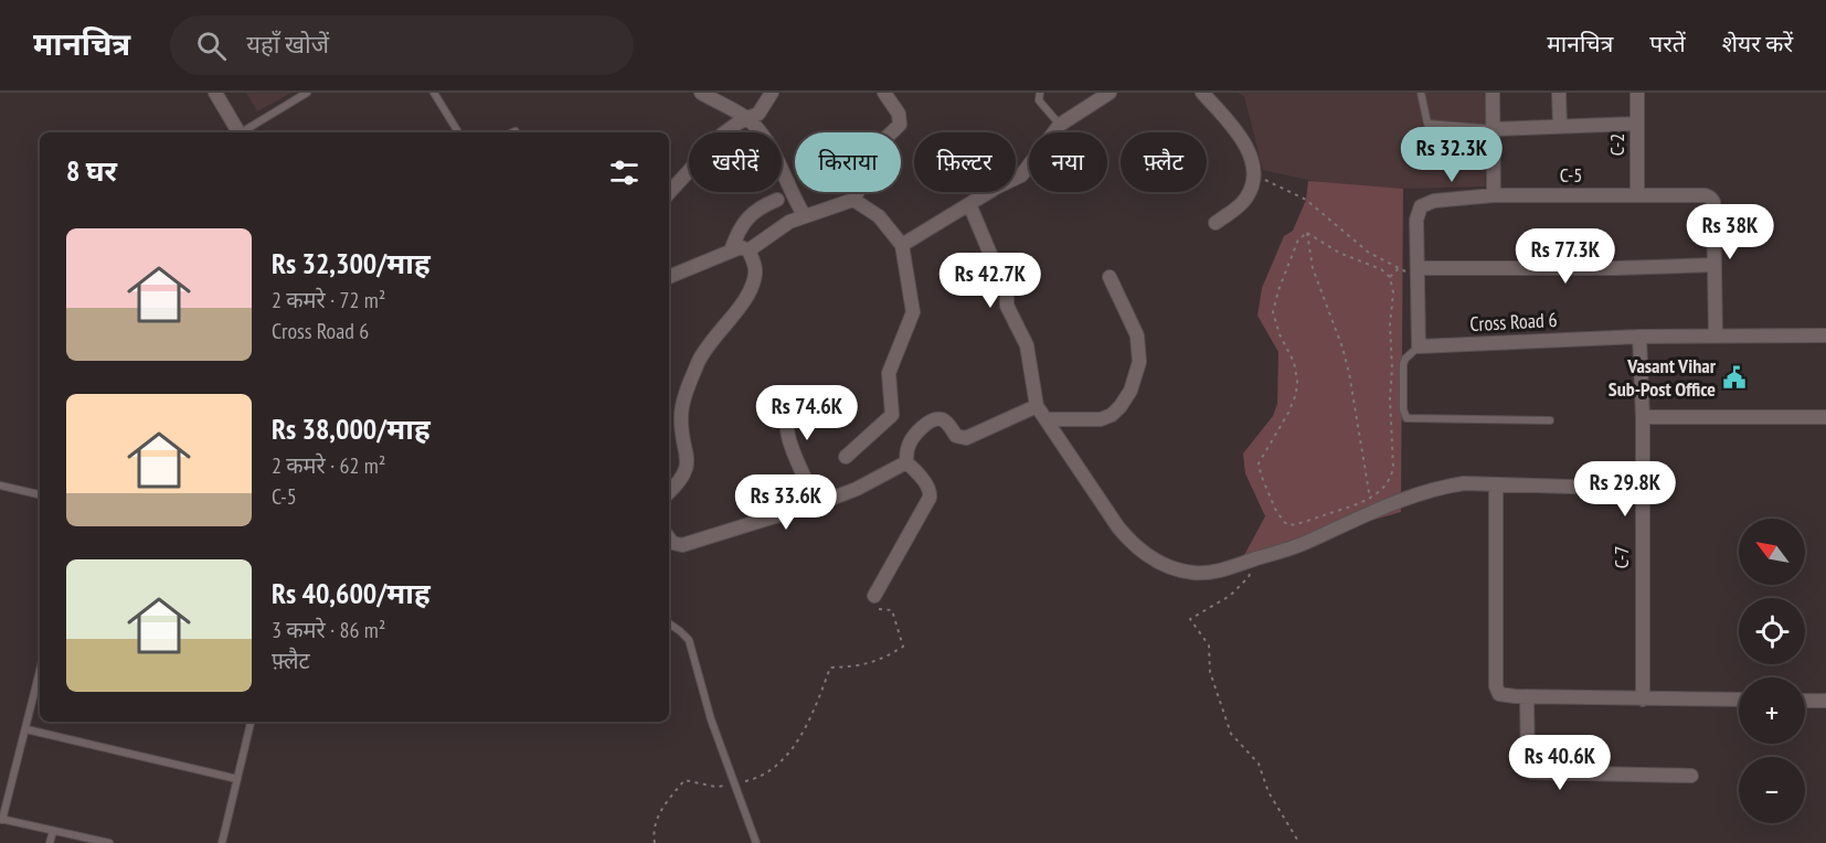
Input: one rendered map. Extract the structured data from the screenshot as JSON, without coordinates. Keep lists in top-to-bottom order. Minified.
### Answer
{"streets":{"street":["C-2","C-5","Cross Road 6","C-7"]},"crossings":[["C-2","C-5"],["Cross Road 6","C-7"]],"places":{"public building":["Vasant Vihar Sub-Post Office"]},"north":"top left","page":{"header":"मानचित्र","search":"यहाँ खोजें","nav":["मानचित्र","परतें","शेयर करें"],"price":["Rs 32.3K","Rs 38K","Rs 77.3K","Rs 42.7K","Rs 74.6K","Rs 29.8K","Rs 33.6K","Rs 40.6K"],"chip":["खरीदें","किराया","फ़िल्टर","नया","फ़्लैट"],"heading":"8 घर","list":[{"name":"Rs 32,300/माह","note":"2 कमरे · 72 m² · Cross Road 6"},{"name":"Rs 38,000/माह","note":"2 कमरे · 62 m² · C-5"},{"name":"Rs 40,600/माह","note":"3 कमरे · 86 m² · फ़्लैट"}],"map_buttons":["+","−"]}}
